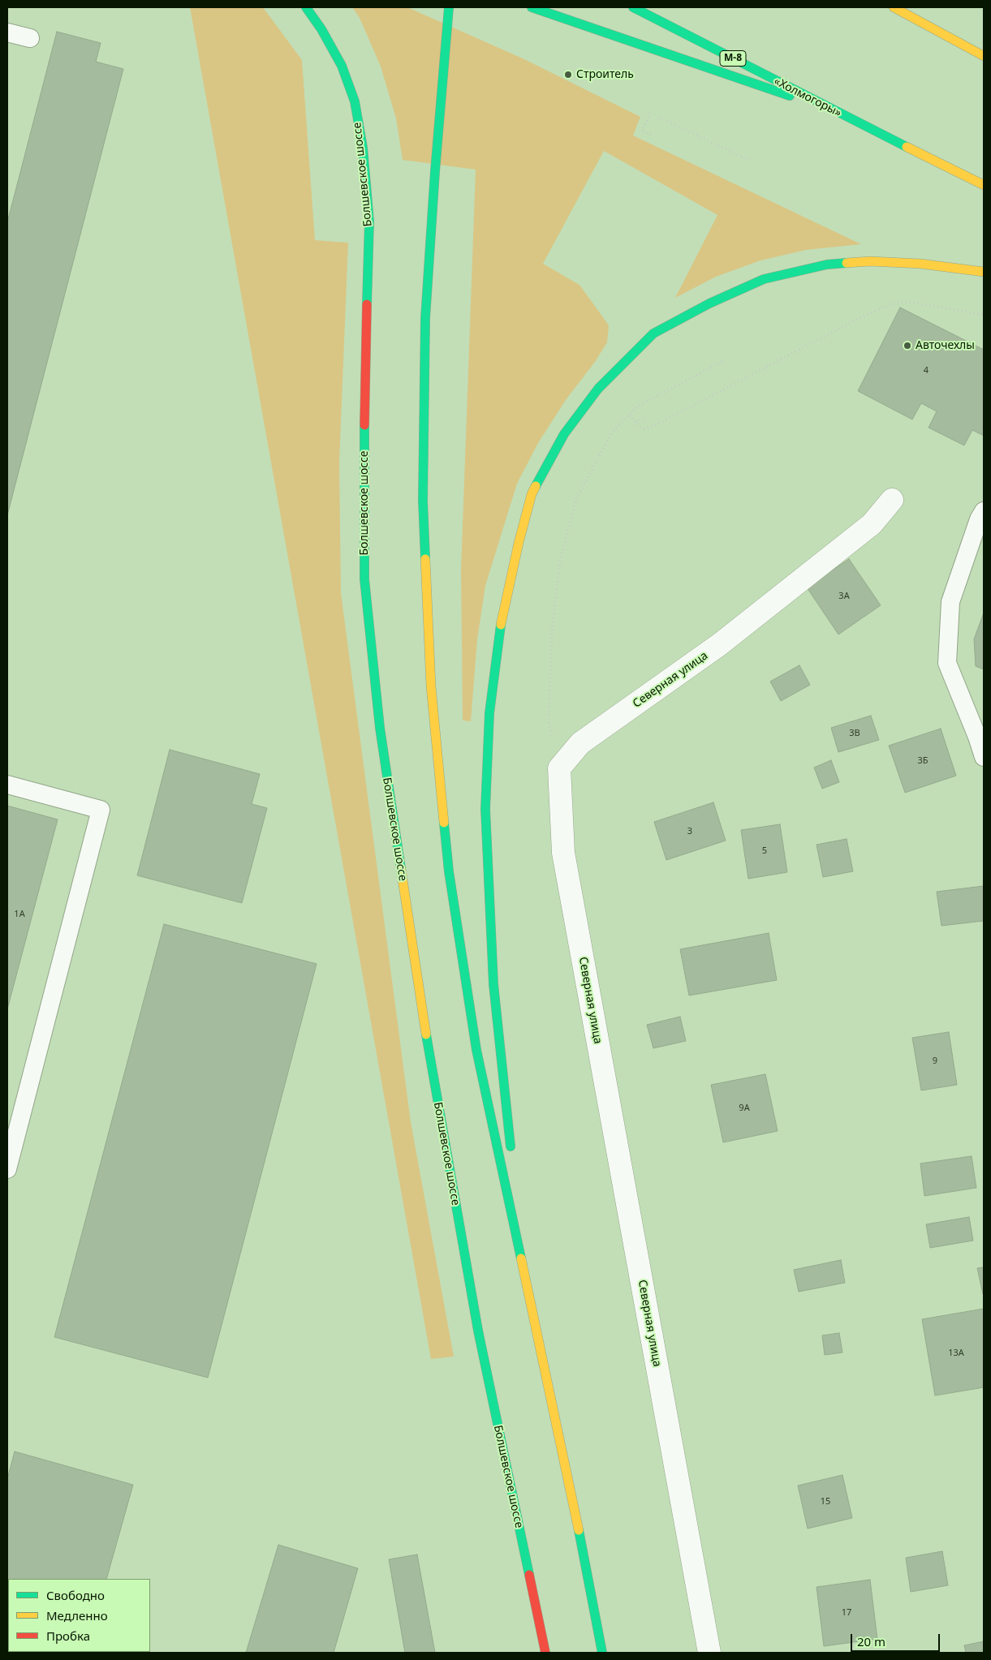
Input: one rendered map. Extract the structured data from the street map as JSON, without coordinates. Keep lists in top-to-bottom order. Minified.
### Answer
{"streets":{"main road":["М-8","«Холмогоры»","Болшевское шоссе"],"street":["Северная улица"]},"places":["Строитель","Авточехлы"],"house_numbers":["4","3А","3В","3Б","3","5","1А","9","9А","13А","15","17"],"legend":["Свободно","Медленно","Пробка"],"scale_bar":"20 m"}
